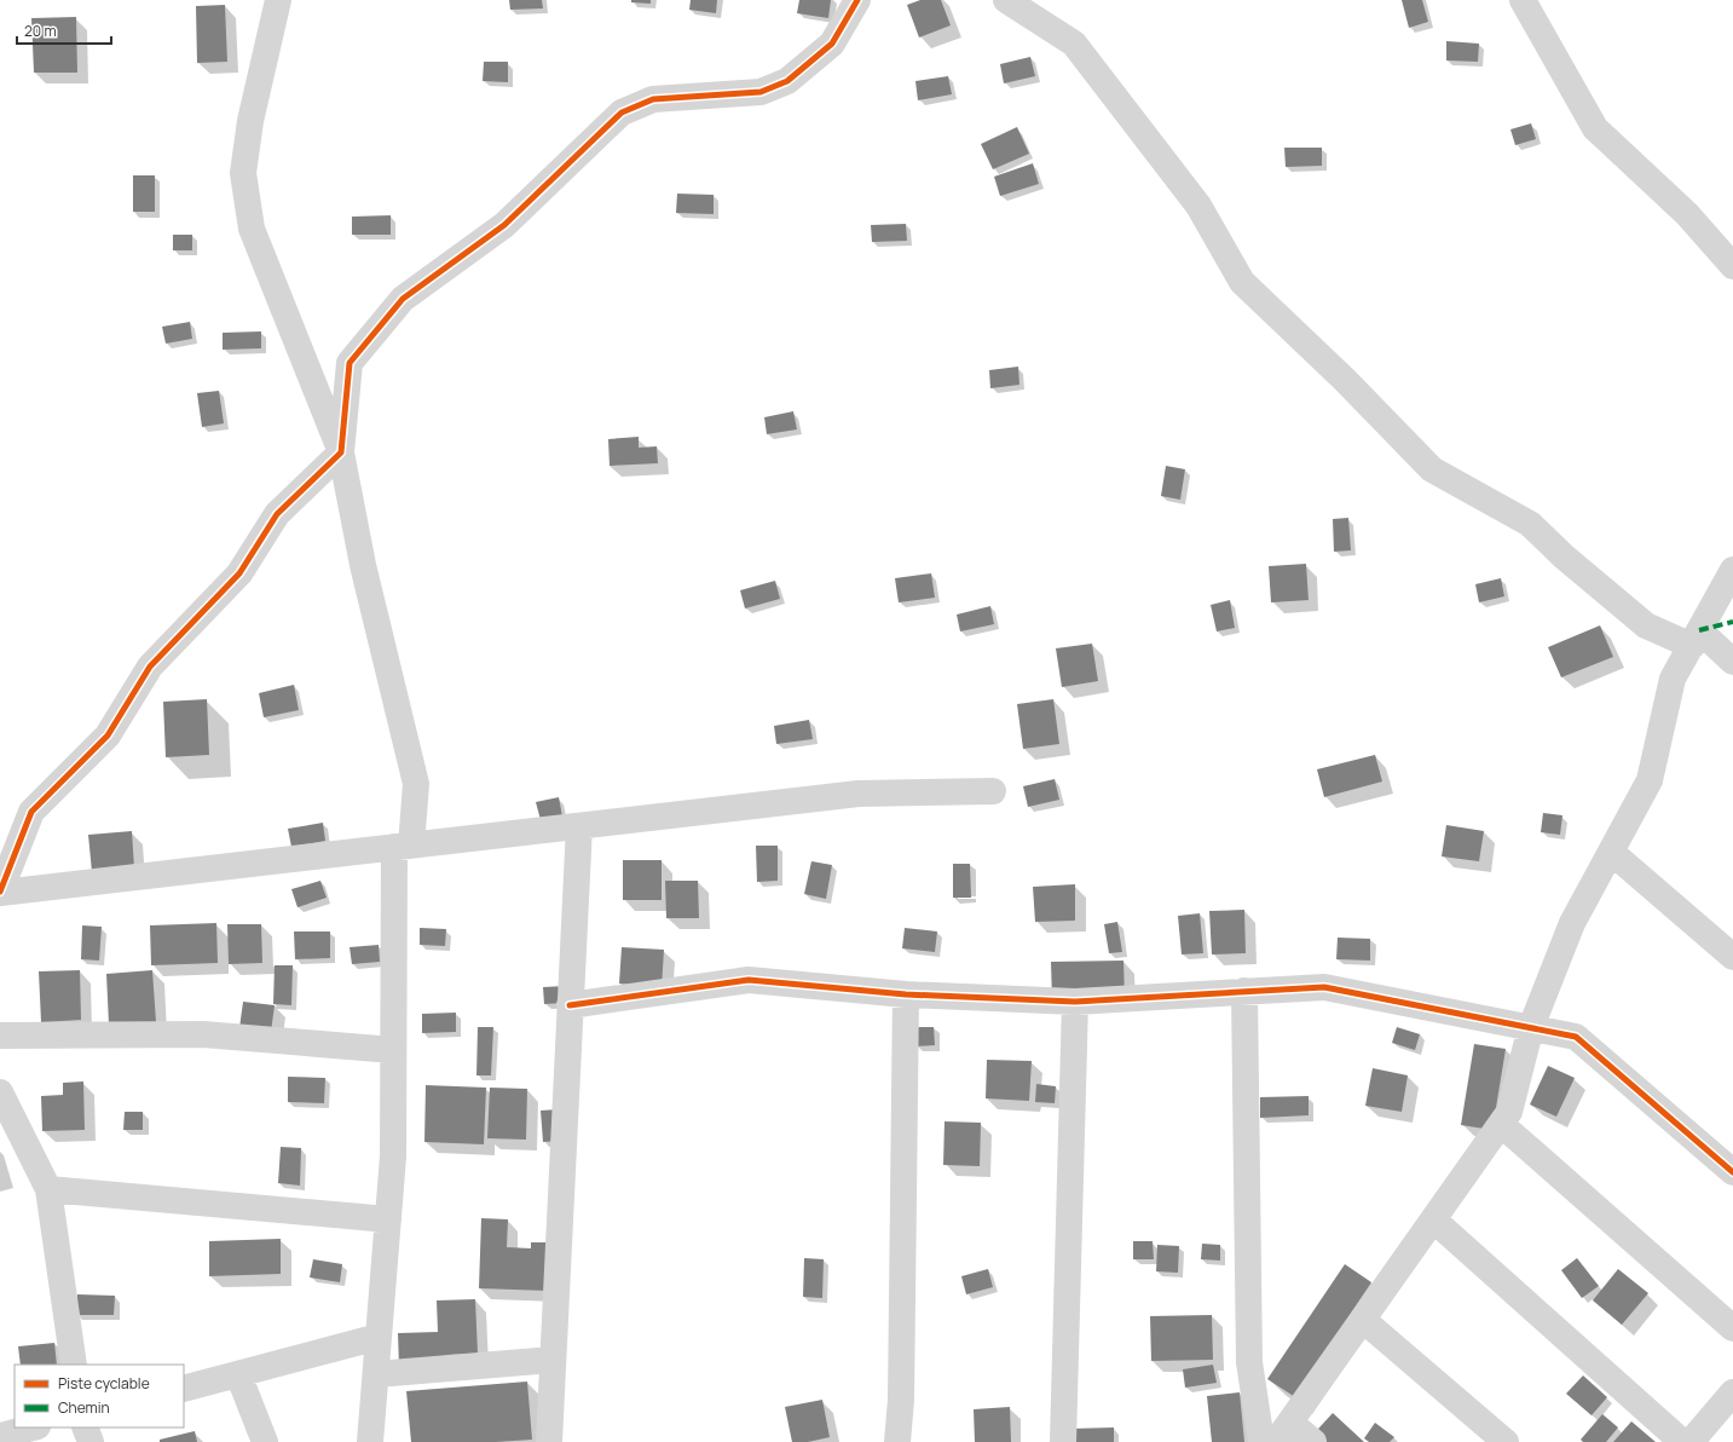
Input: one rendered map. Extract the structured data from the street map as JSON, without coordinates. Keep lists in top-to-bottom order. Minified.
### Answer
{"legend":["Piste cyclable","Chemin"],"scale_bar":"20 m"}
